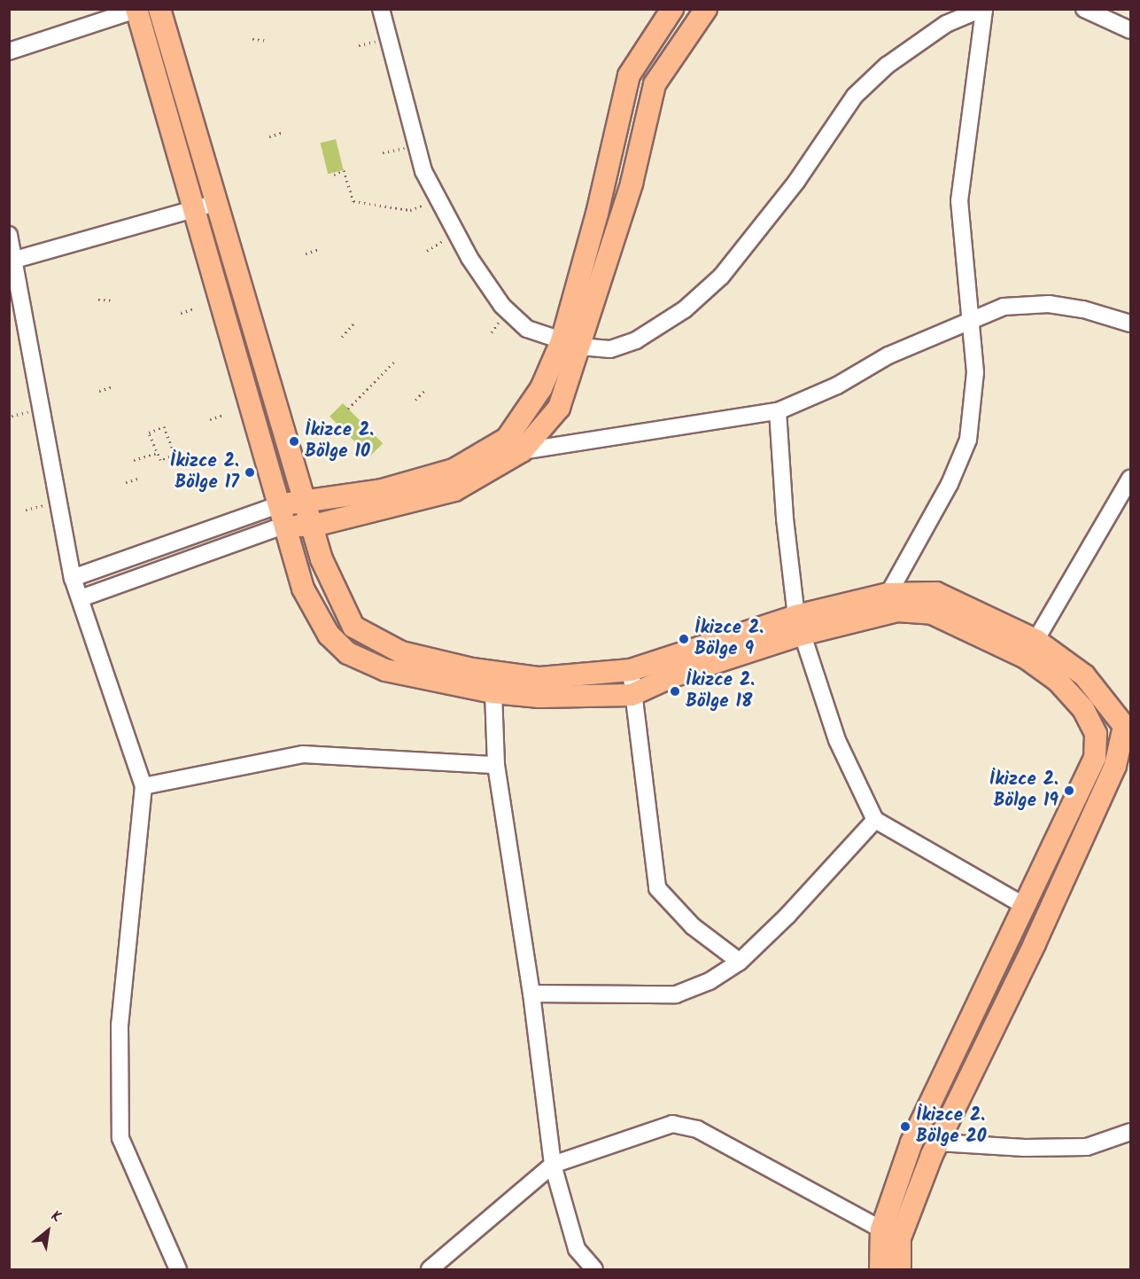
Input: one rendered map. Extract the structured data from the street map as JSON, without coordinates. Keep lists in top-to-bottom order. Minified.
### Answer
{"places":["İkizce 2. Bölge 10","İkizce 2. Bölge 17","İkizce 2. Bölge 9","İkizce 2. Bölge 18","İkizce 2. Bölge 19","İkizce 2. Bölge 20"],"north":"top right"}
